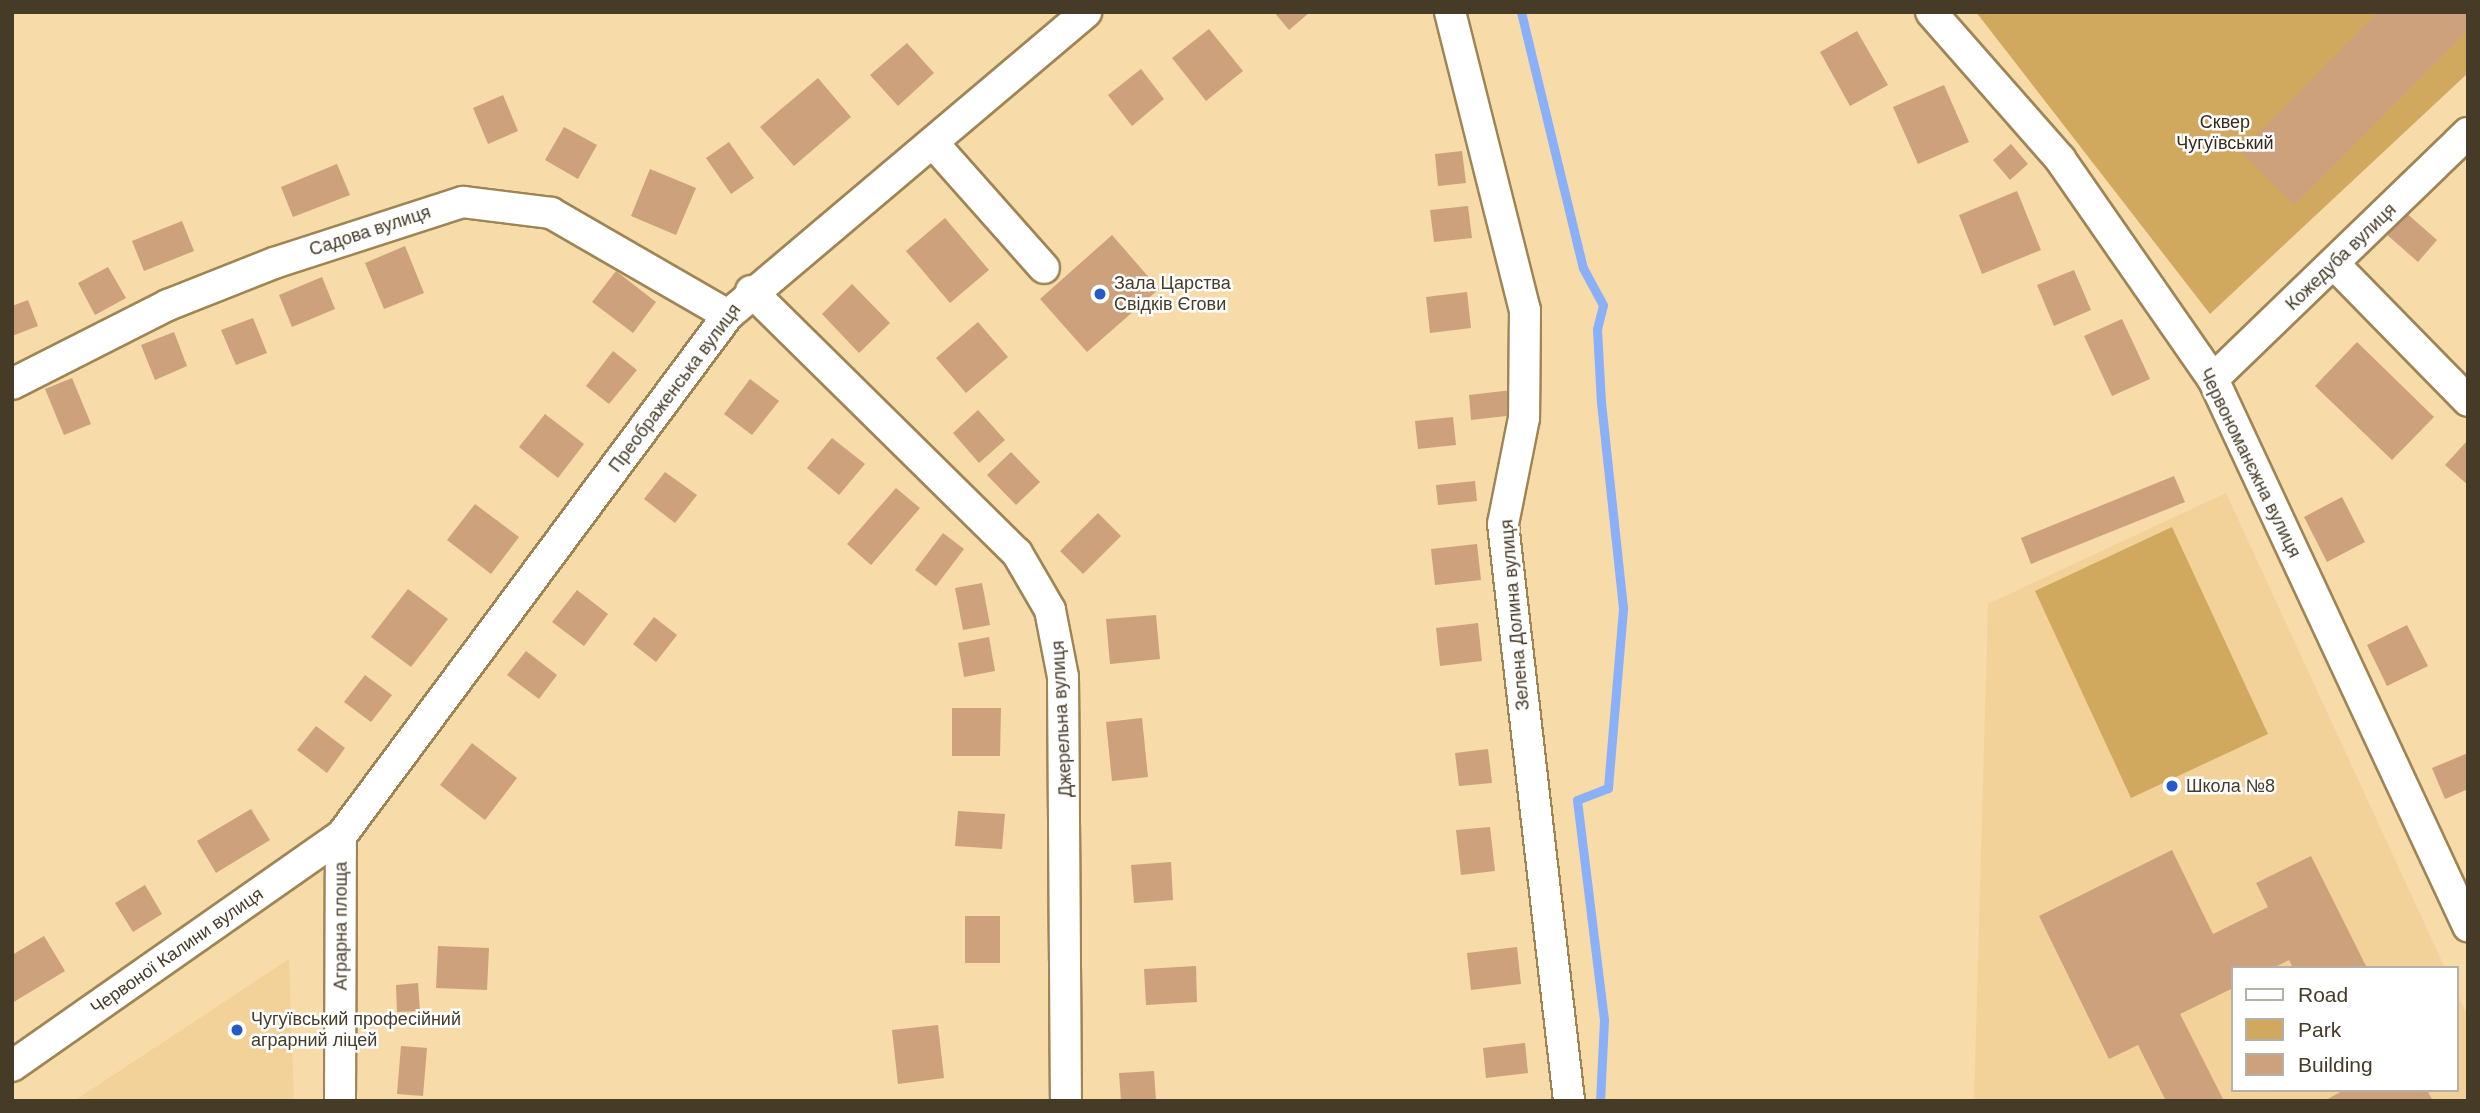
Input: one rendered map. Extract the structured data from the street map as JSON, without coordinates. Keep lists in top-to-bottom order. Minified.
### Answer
{"streets":{"street":["Садова вулиця","Кожедуба вулиця","Преображенська вулиця","Червономанєжна вулиця","Зелена Долина вулиця","Джерельна вулиця","Аграрна площа","Червоної Калини вулиця"]},"crossings":[["Садова вулиця","Преображенська вулиця"],["Кожедуба вулиця","Червономанєжна вулиця"],["Преображенська вулиця","Джерельна вулиця"],["Преображенська вулиця","Аграрна площа"],["Преображенська вулиця","Червоної Калини вулиця"],["Аграрна площа","Червоної Калини вулиця"]],"parks":["Сквер Чугуївський"],"places":["Зала Царства Свідків Єгови","Школа №8","Чугуївський професійний аграрний ліцей"],"legend":["Road","Park","Building"]}
